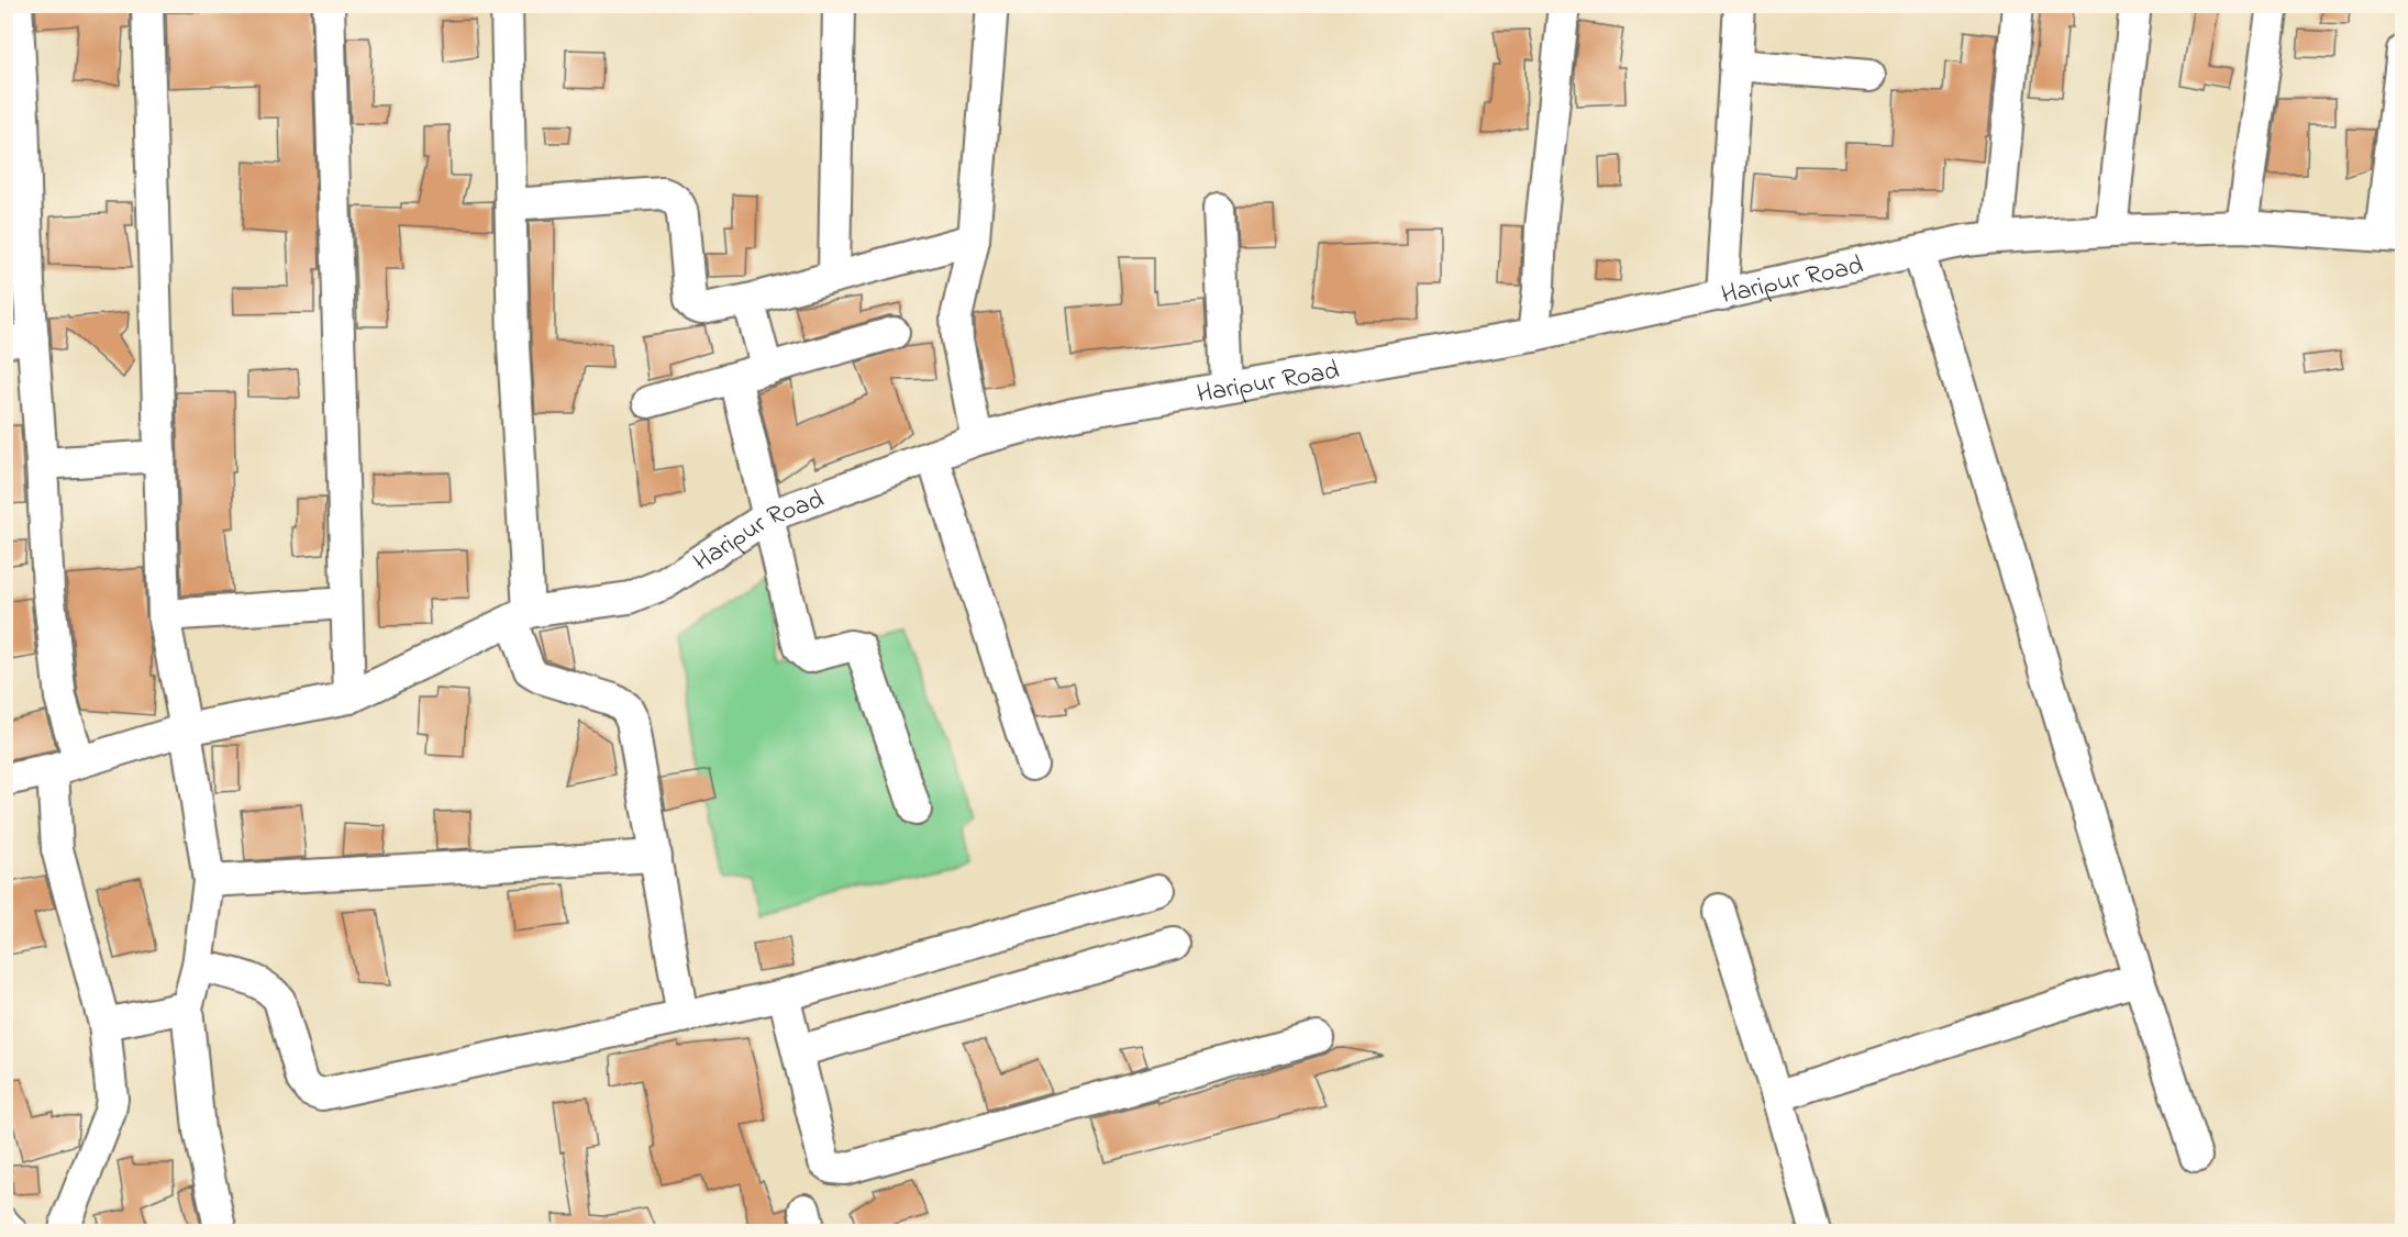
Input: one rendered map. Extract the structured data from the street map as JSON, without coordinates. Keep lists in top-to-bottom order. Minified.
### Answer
{"streets":{"street":["Haripur Road"]}}
